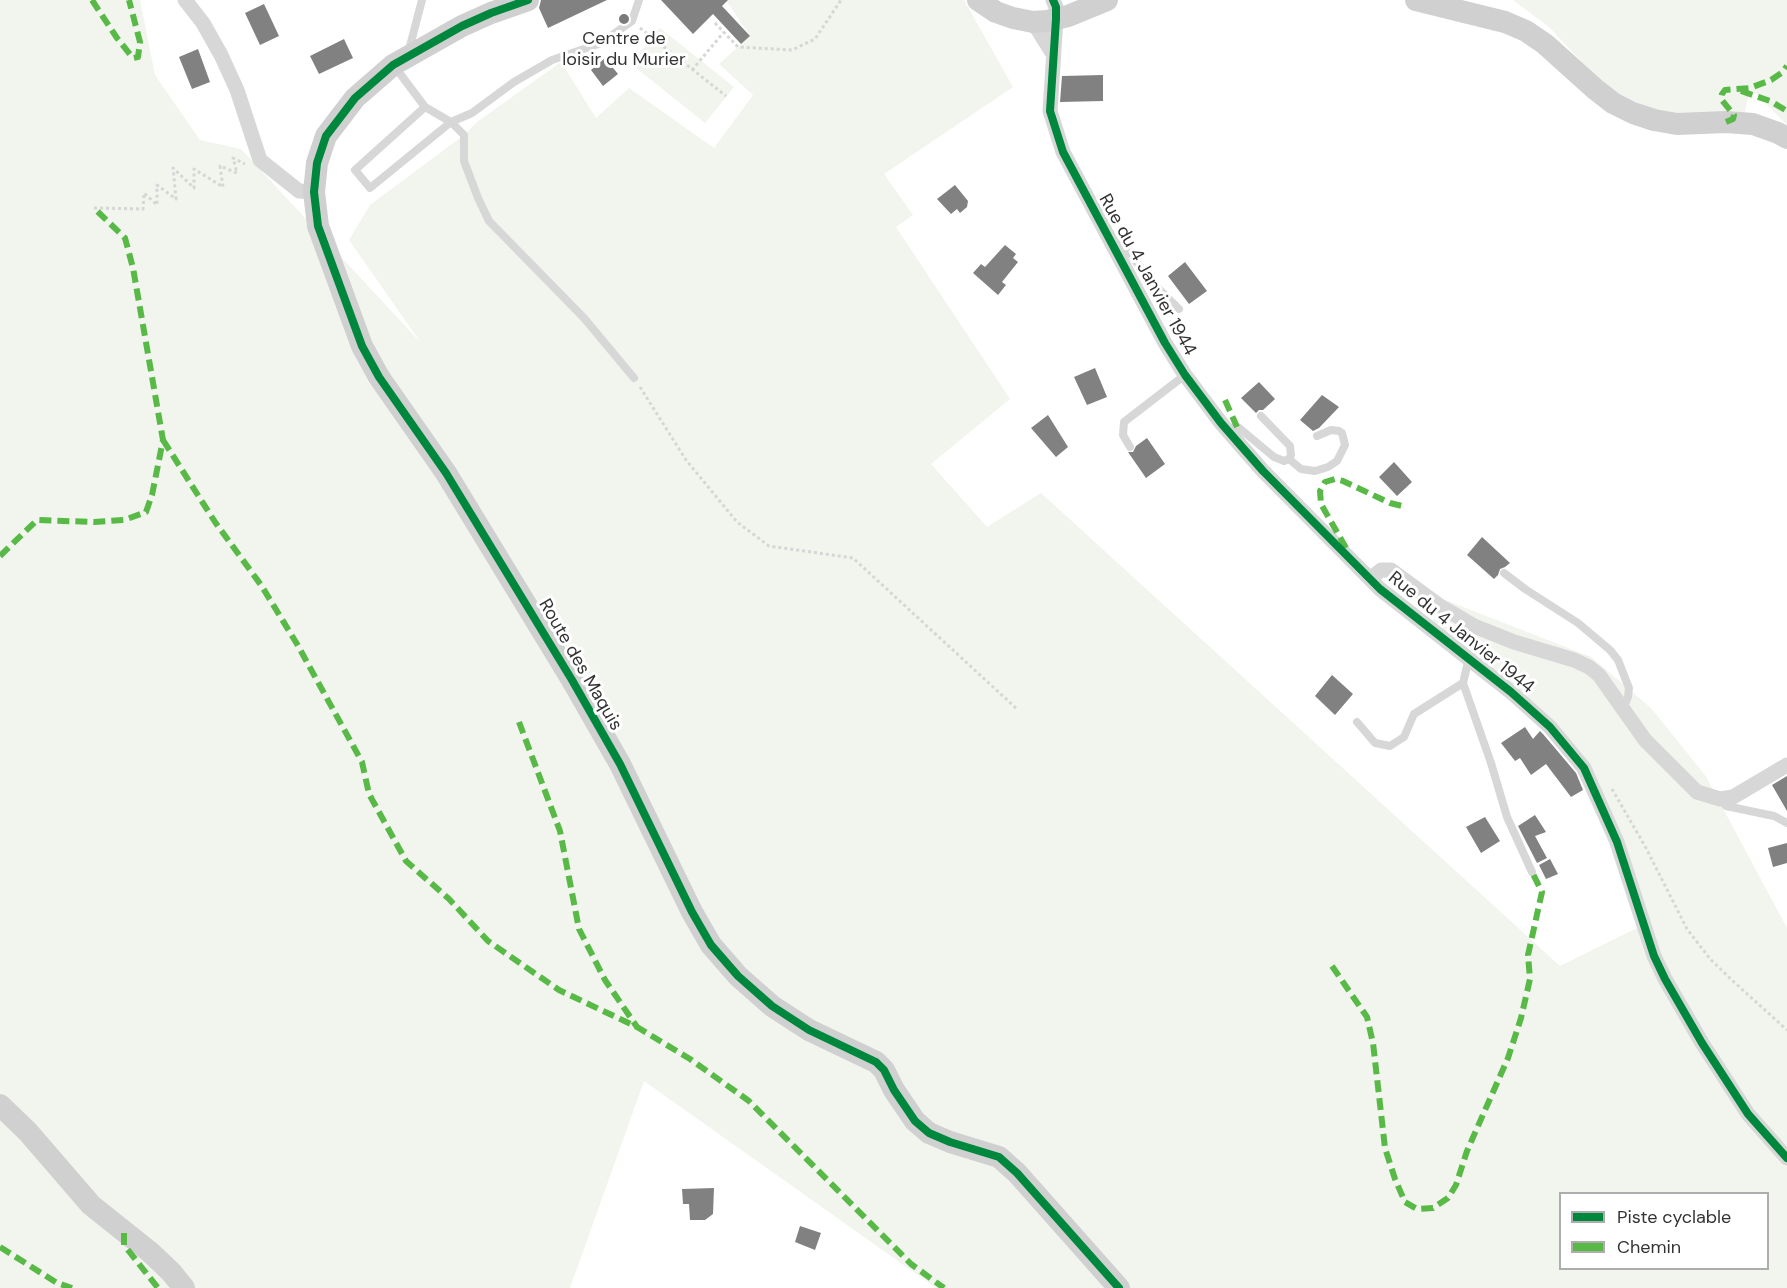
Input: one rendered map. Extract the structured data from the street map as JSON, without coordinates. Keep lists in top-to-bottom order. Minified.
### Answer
{"streets":{"street":["Rue du 4 Janvier 1944","Route des Maquis"]},"places":["Centre de loisir du Murier"],"legend":["Piste cyclable","Chemin"]}
